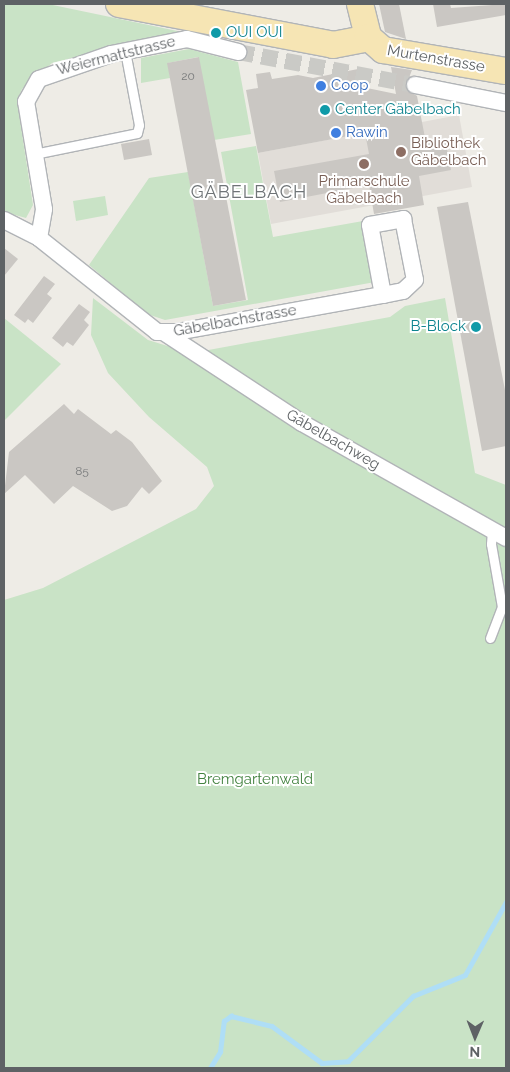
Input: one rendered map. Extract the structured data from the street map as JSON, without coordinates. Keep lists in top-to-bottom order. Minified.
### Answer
{"streets":{"main road":["Murtenstrasse"],"street":["Weiermattstrasse","Gäbelbachstrasse","Gäbelbachweg"]},"crossings":[["Weiermattstrasse","Gäbelbachstrasse"],["Gäbelbachstrasse","Gäbelbachweg"]],"districts":["GÄBELBACH"],"parks":["Bremgartenwald"],"places":["OUI OUI","Coop","Center Gäbelbach","Rawin","Bibliothek Gäbelbach","Primarschule Gäbelbach","B-Block"],"house_numbers":["20","85"],"north":"bottom"}
